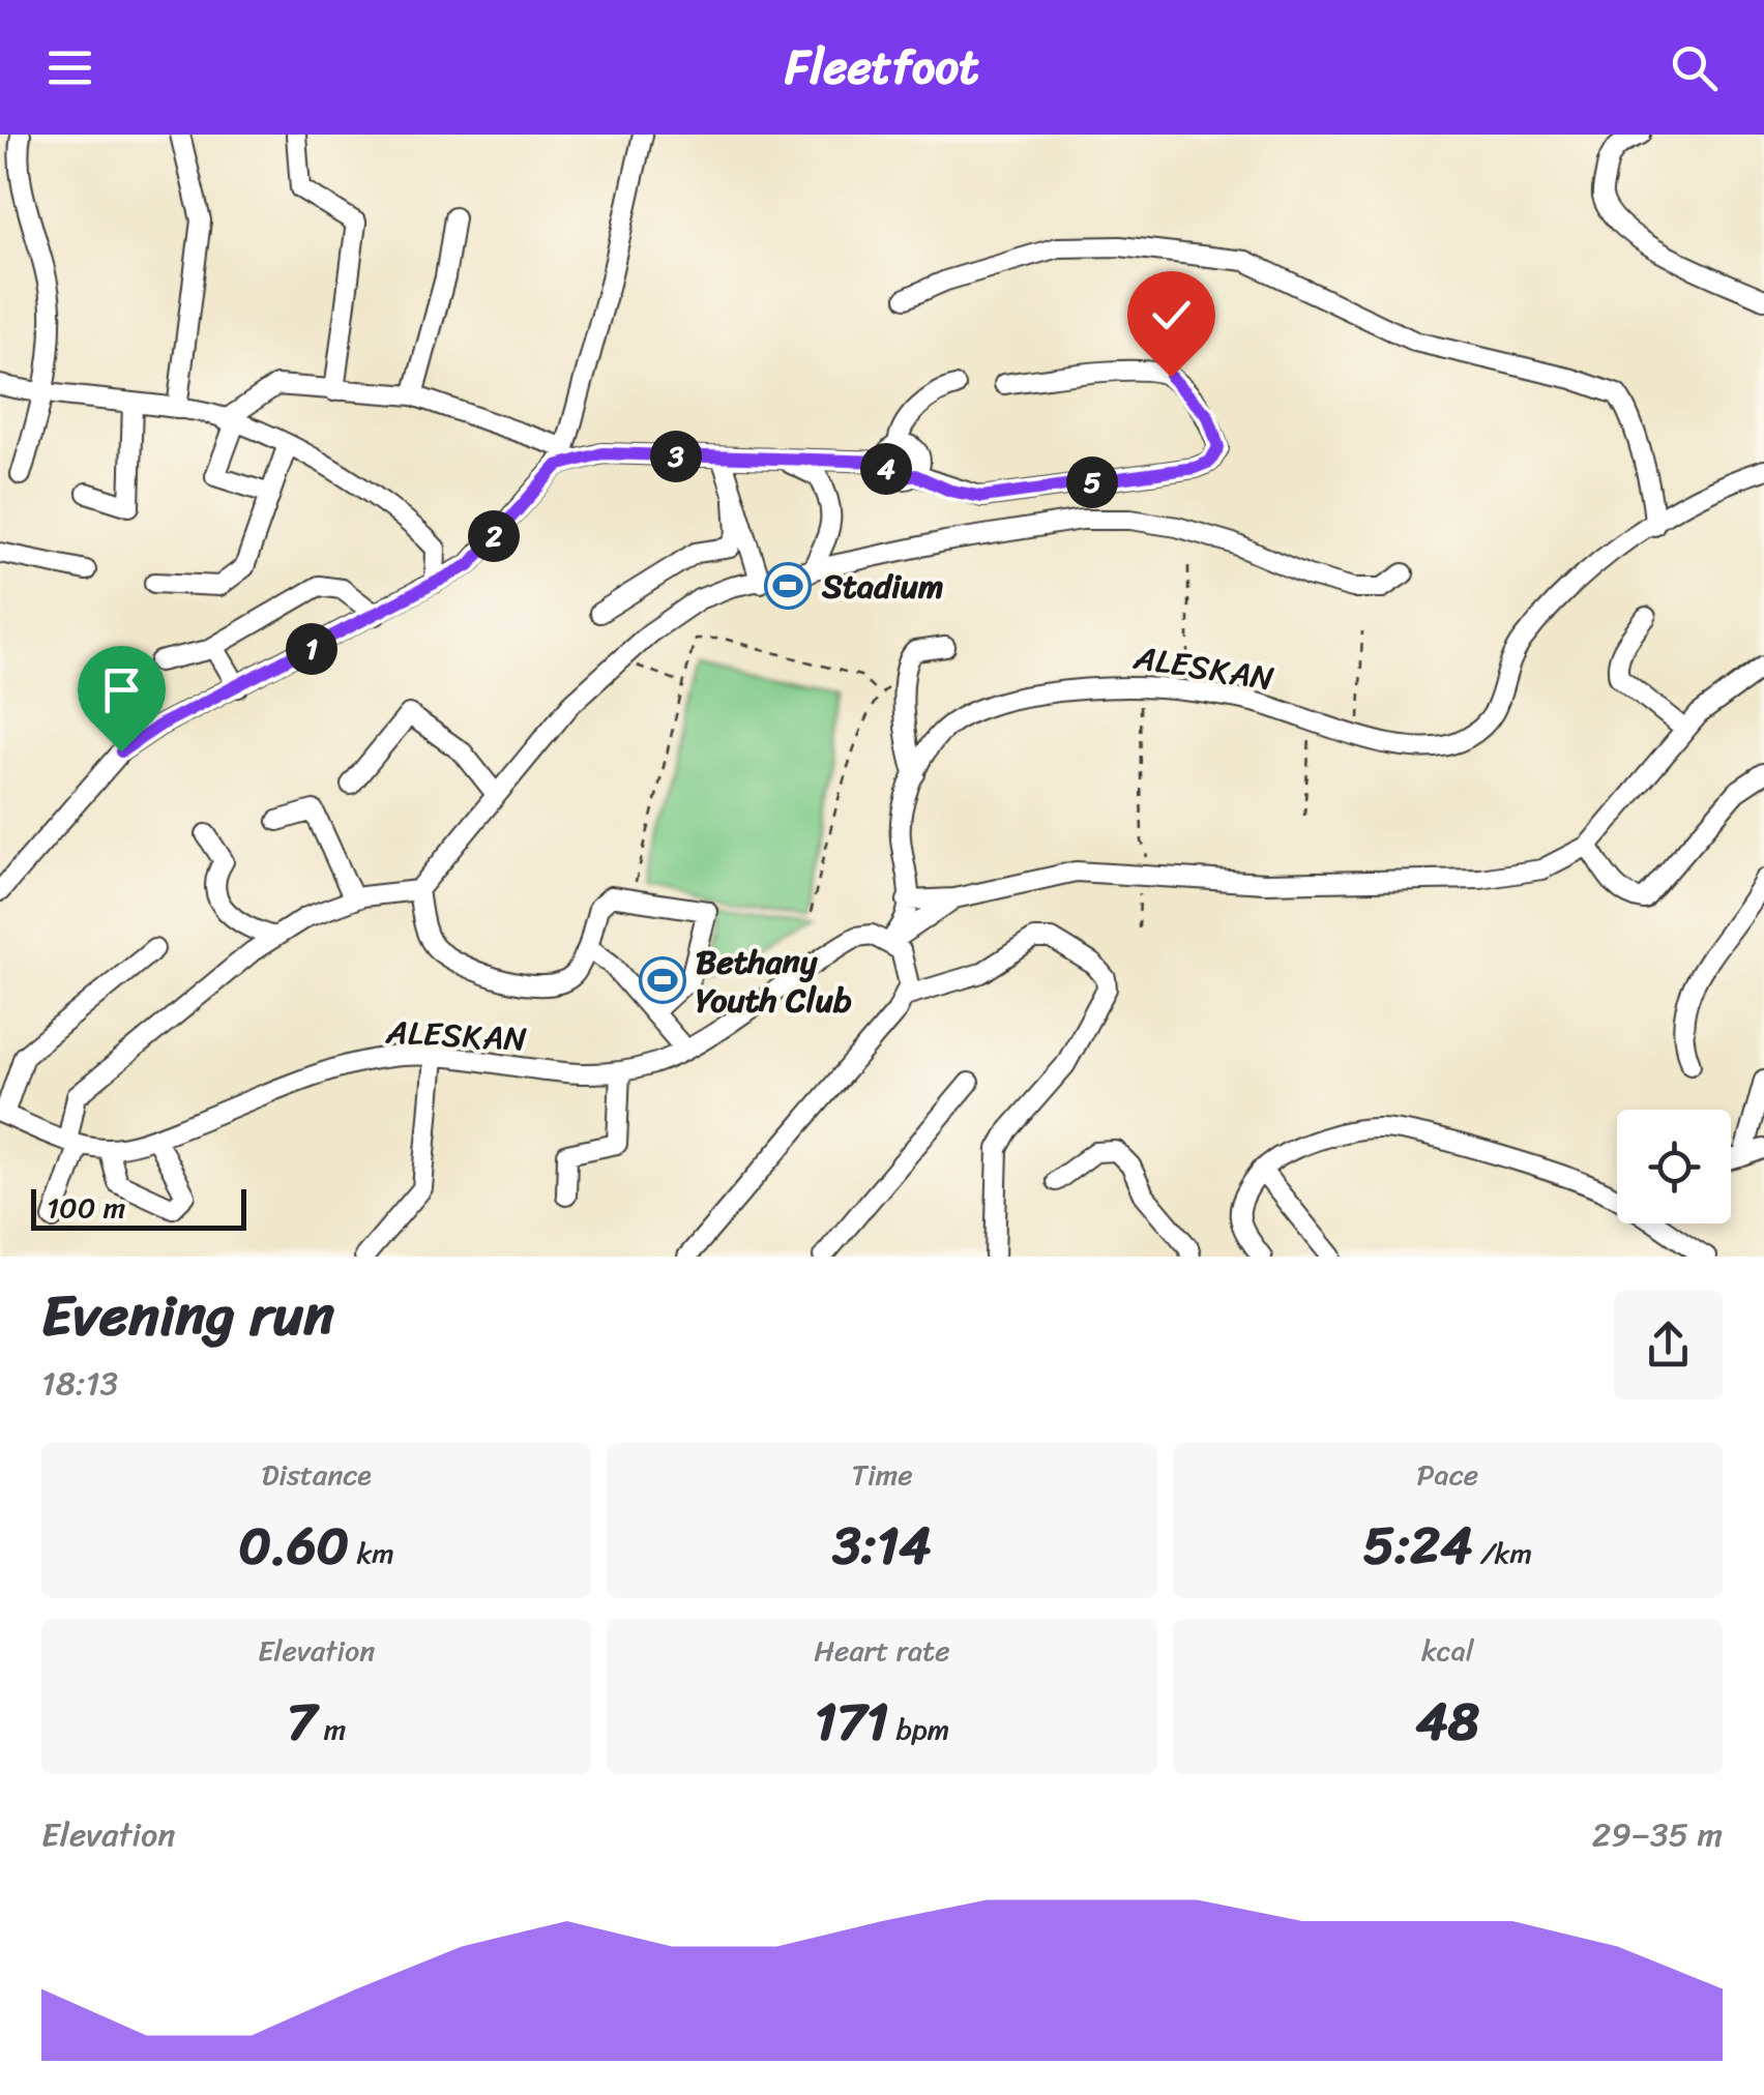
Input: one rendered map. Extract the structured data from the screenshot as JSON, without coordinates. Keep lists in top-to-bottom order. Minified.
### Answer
{"streets":{"street":["ALESKAN"]},"places":{"sports":["Stadium","Bethany Youth Club"]},"scale_bar":"100 m","page":{"header":"Fleetfoot","pins":["3","4","5","2","1"],"scale":"100 m","heading":["Evening run","18:13"],"stats":[["Distance","0.60 km"],["Time","3:14"],["Pace","5:24 /km"],["Elevation","7 m"],["Heart rate","171 bpm"],["kcal","48"]],"chart":["Elevation","29–35 m"]}}
